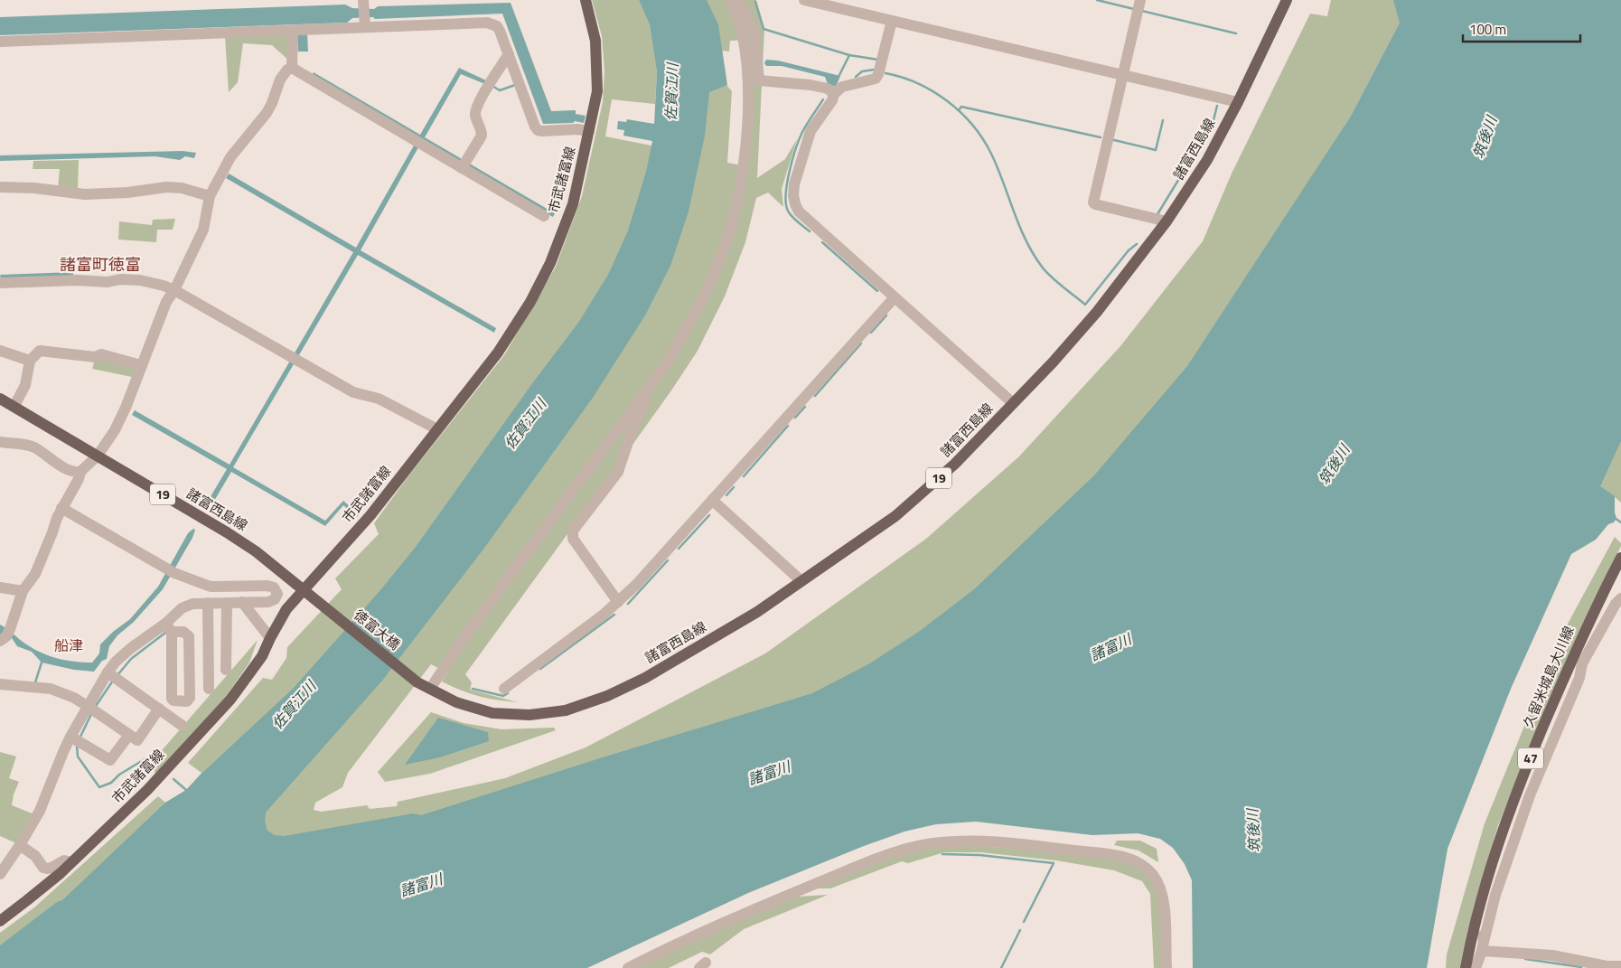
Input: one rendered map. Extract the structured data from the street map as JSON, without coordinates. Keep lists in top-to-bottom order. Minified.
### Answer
{"streets":{"main road":["諸富西島線","市武諸富線","19","徳富大橋","久留米城島大川線","47"]},"crossings":[["諸富西島線","市武諸富線"],["諸富西島線","徳富大橋"]],"districts":["諸富町徳富","船津"],"water":["佐賀江川","筑後川","諸富川"],"scale_bar":"100 m"}
